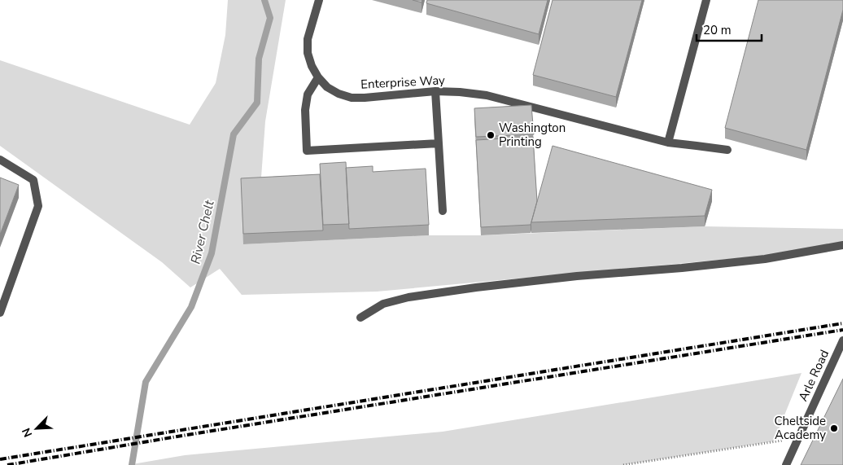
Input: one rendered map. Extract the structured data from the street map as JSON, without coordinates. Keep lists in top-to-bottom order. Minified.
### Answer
{"streets":{"street":["Enterprise Way","Arle Road"]},"water":["River Chelt"],"places":["Washington Printing","Cheltside Academy"],"scale_bar":"20 m","north":"bottom left"}
